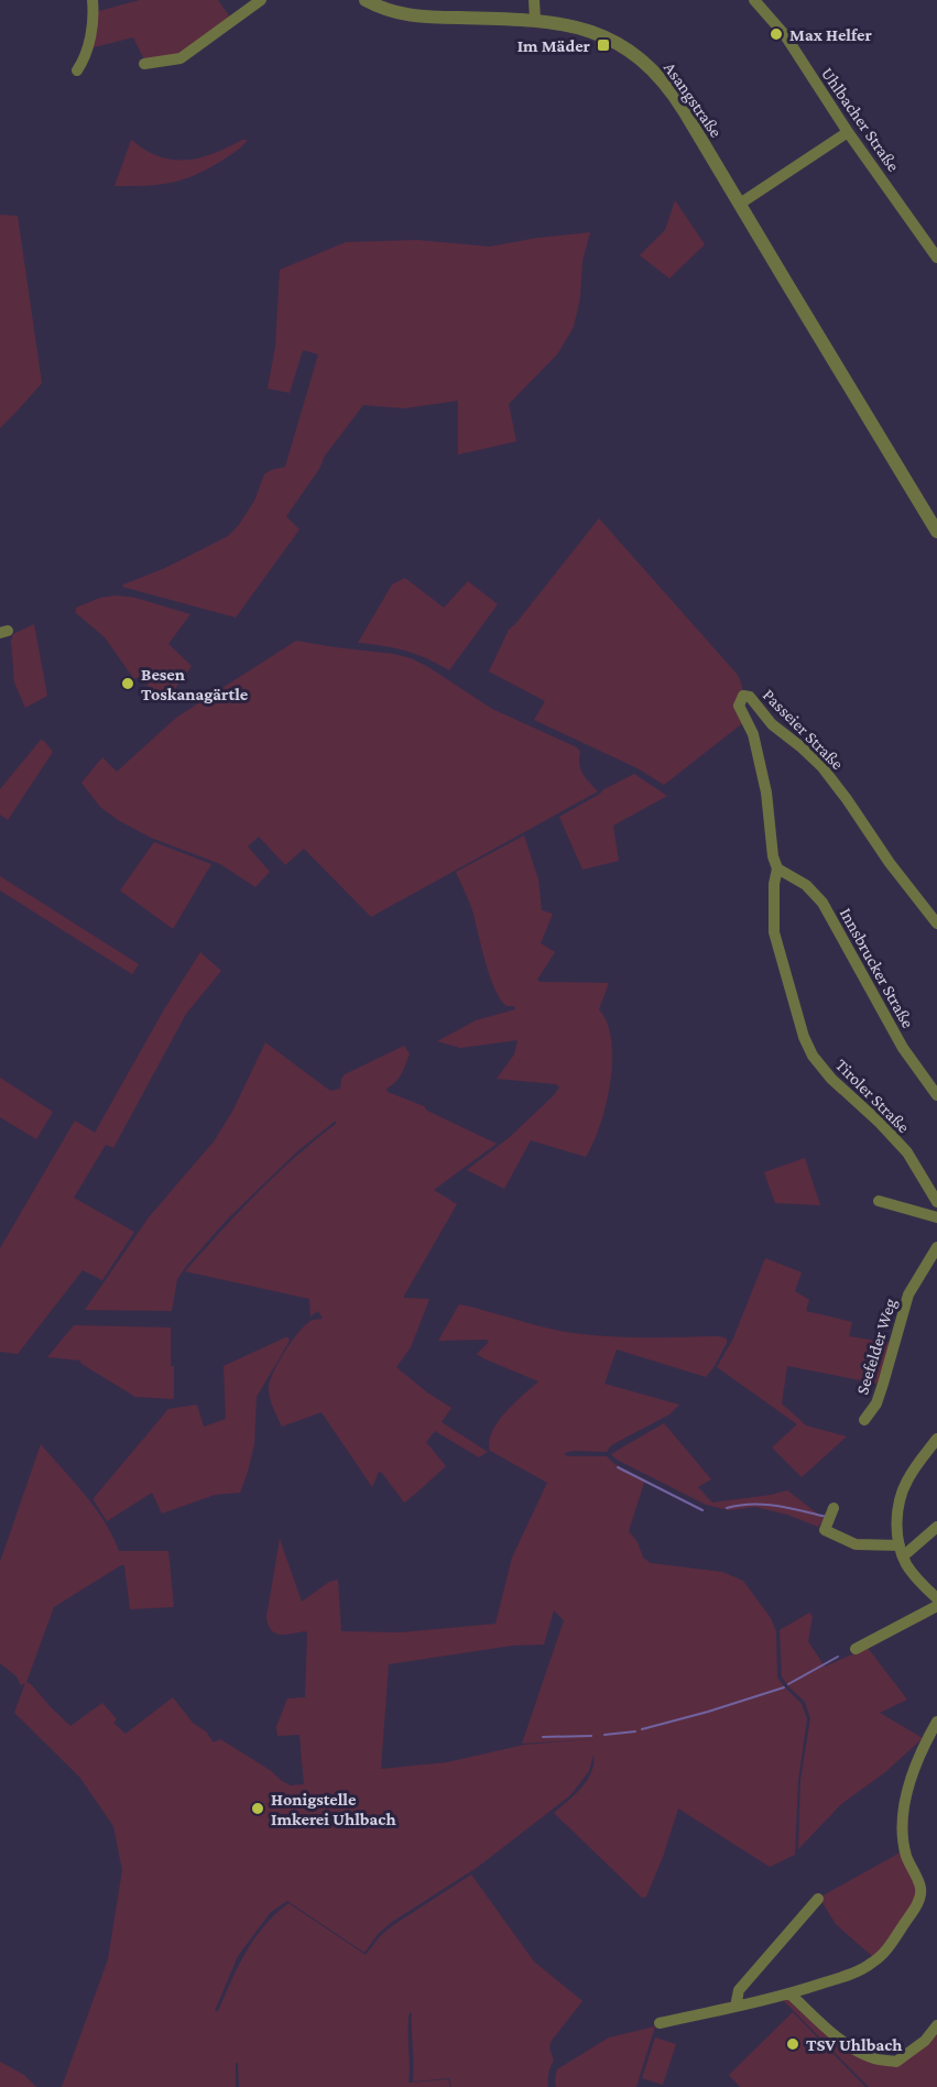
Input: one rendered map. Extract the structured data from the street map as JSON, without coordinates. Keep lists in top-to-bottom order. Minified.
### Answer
{"streets":{"street":["Asangstraße","Uhlbacher Straße","Passeier Straße","Innsbrucker Straße","Tiroler Straße","Seefelder Weg"]},"crossings":[["Passeier Straße","Innsbrucker Straße"],["Passeier Straße","Tiroler Straße"]],"places":{"other":["Max Helfer","Besen Toskanagärtle","Honigstelle Imkerei Uhlbach","TSV Uhlbach"],"transit":["Im Mäder"]}}
